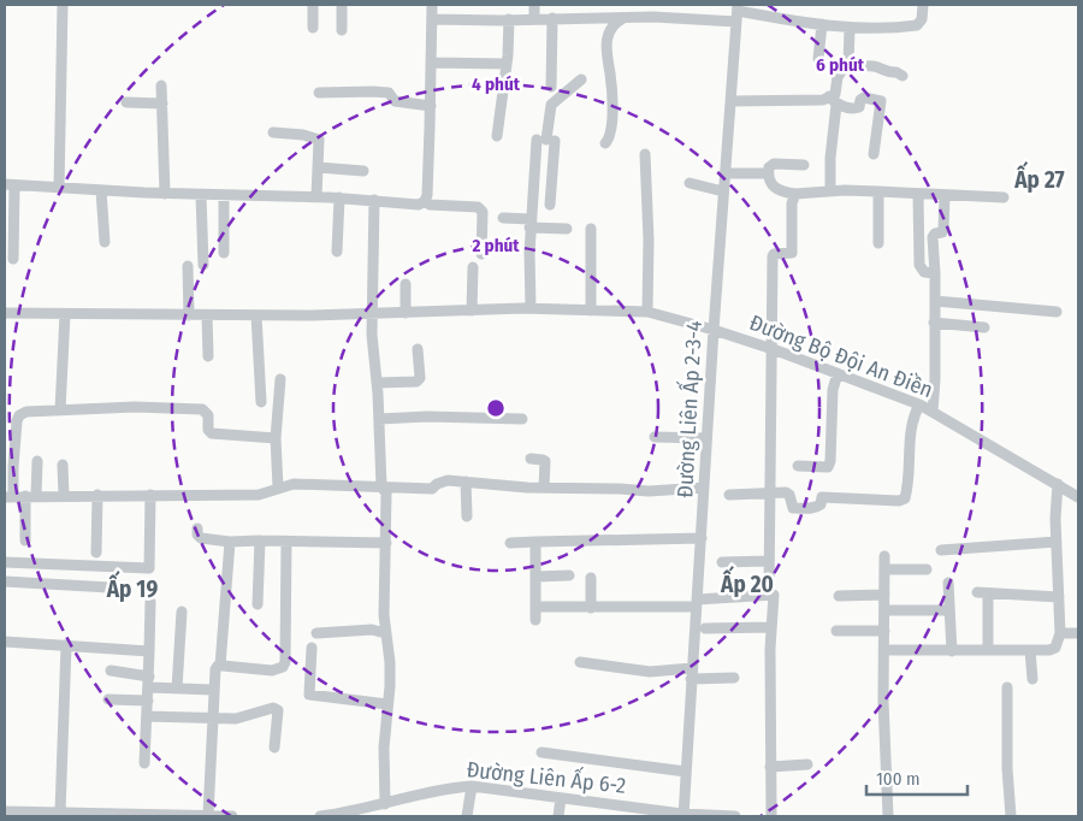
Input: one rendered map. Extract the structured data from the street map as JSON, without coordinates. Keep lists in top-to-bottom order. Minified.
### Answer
{"streets":{"street":["Đường Bộ Đội An Điền","Đường Liên Ấp 2-3-4","Đường Liên Ấp 6-2"]},"crossings":[["Đường Bộ Đội An Điền","Đường Liên Ấp 2-3-4"],["Đường Liên Ấp 2-3-4","Đường Liên Ấp 6-2"]],"districts":["Ấp 27","Ấp 20","Ấp 19"],"scale_bar":"100 m","rings":["6 phút","4 phút","2 phút"]}
